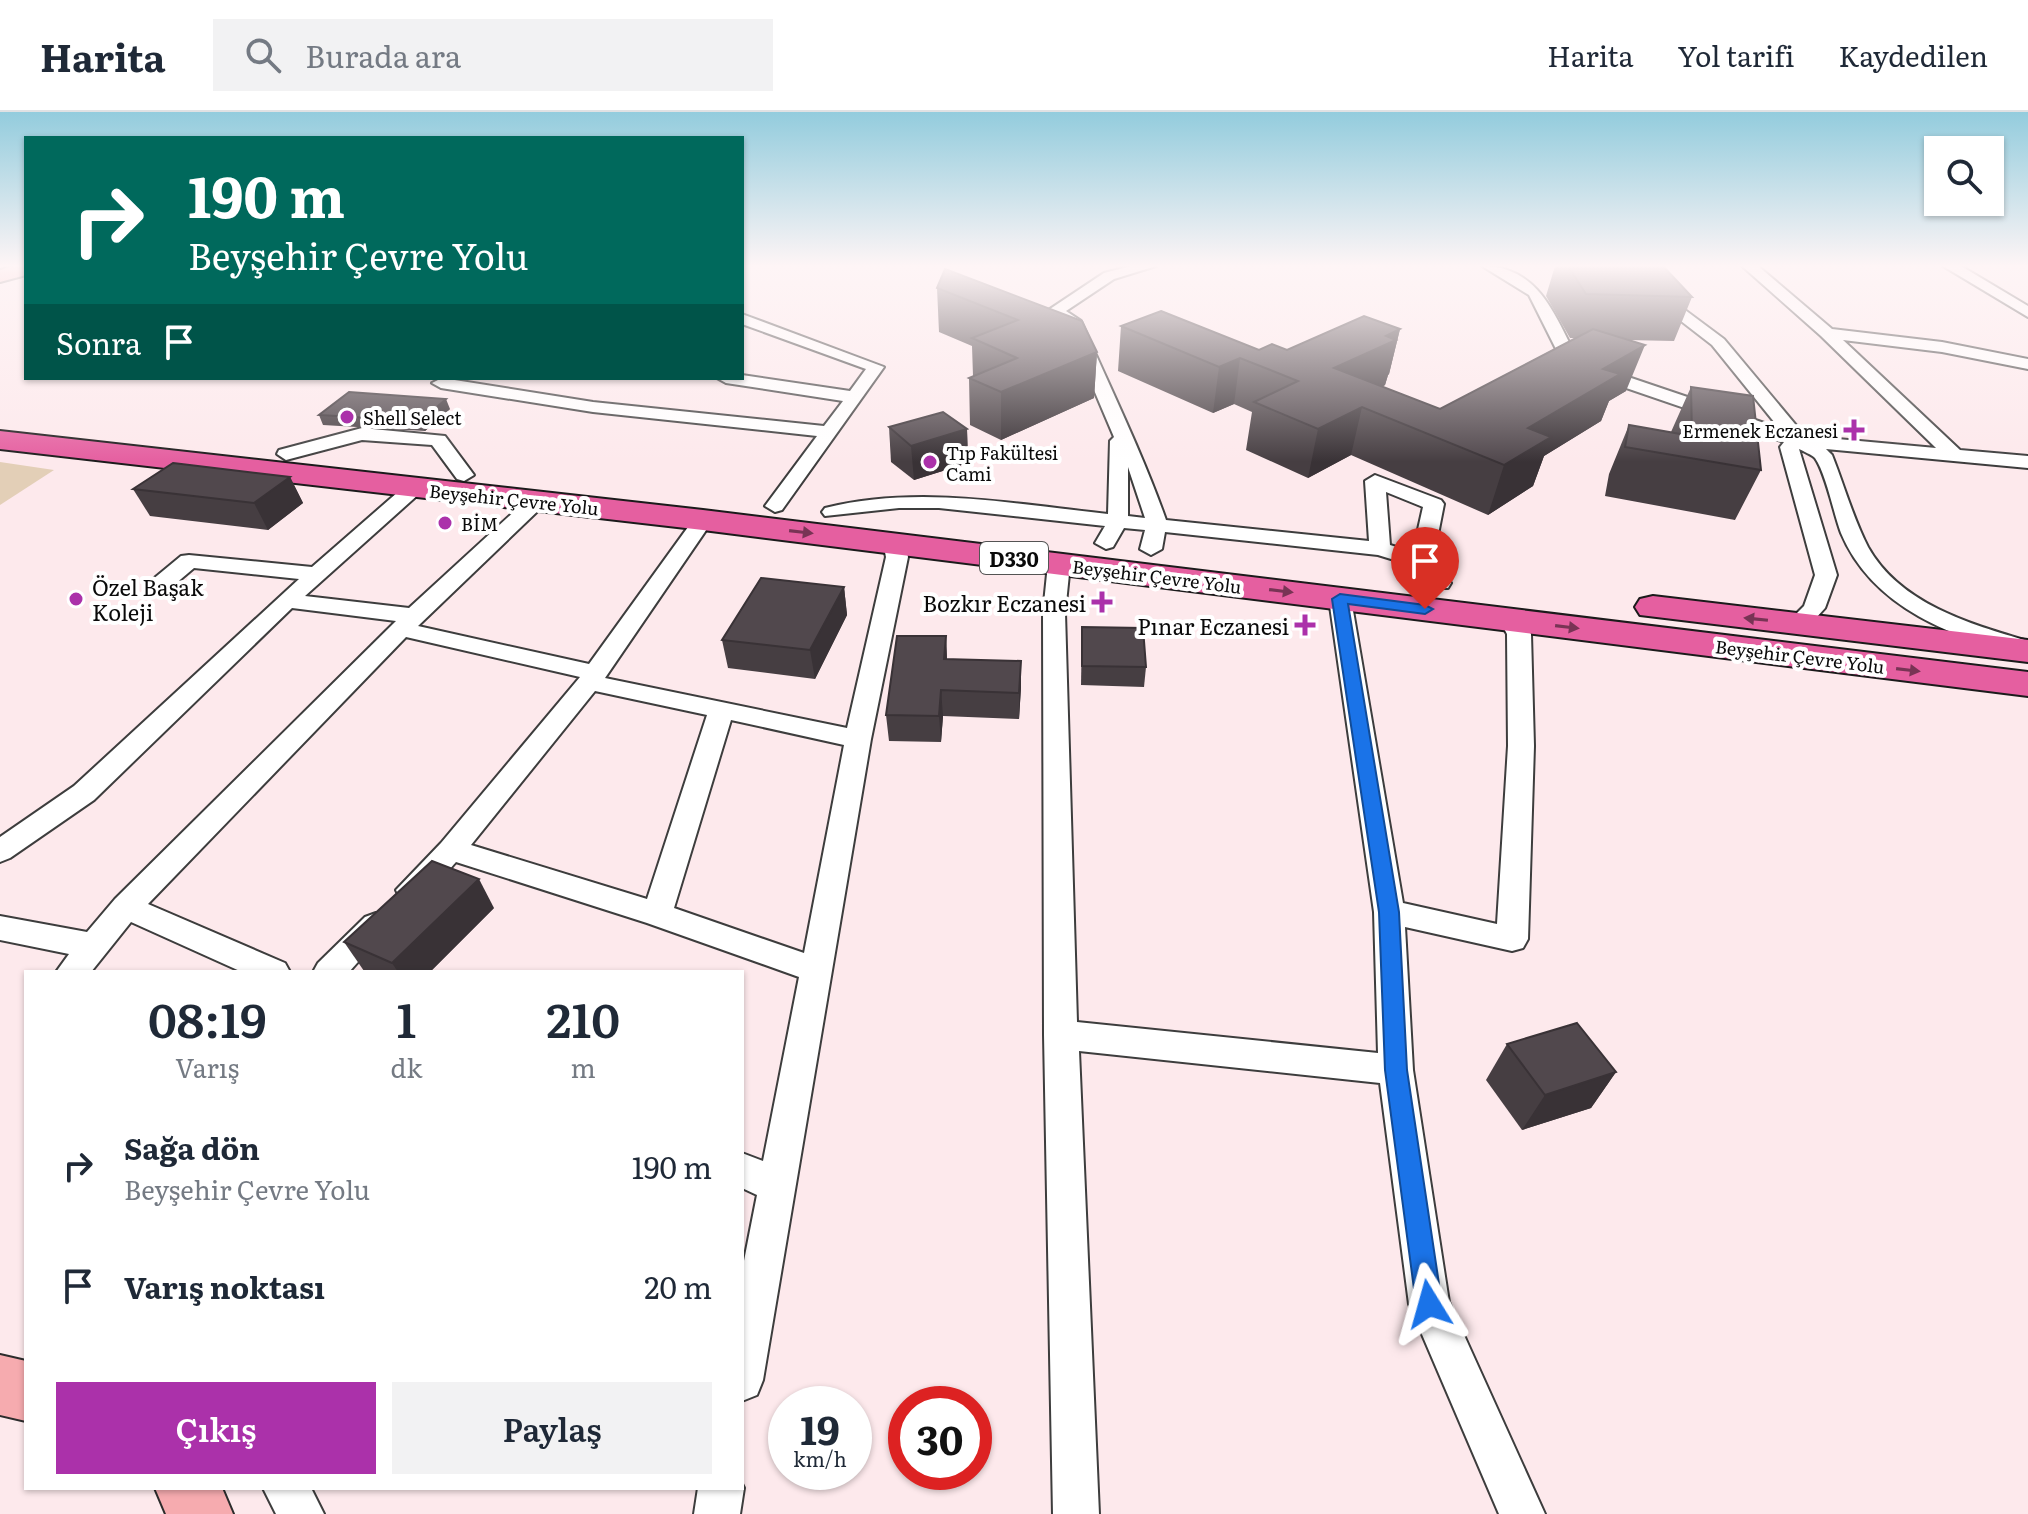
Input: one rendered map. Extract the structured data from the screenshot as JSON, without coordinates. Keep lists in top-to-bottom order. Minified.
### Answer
{"streets":{"highway":["Beyşehir Çevre Yolu","D330"]},"places":{"other":["Shell Select","Tıp Fakültesi Cami","BİM","Özel Başak Koleji"],"health":["Ermenek Eczanesi","Bozkır Eczanesi","Pınar Eczanesi"]},"page":{"header":"Harita","search":"Burada ara","nav":["Harita","Yol tarifi","Kaydedilen"],"turn":["190 m","Beyşehir Çevre Yolu"],"then":"Sonra","eta":["08:19","Varış","1","dk","210","m"],"list":[{"name":"Sağa dön","note":"Beyşehir Çevre Yolu","value":"190 m"},{"name":"Varış noktası","value":"20 m"}],"buttons":["Çıkış","Paylaş"],"speed":"19 km/h","limit":"30"}}
